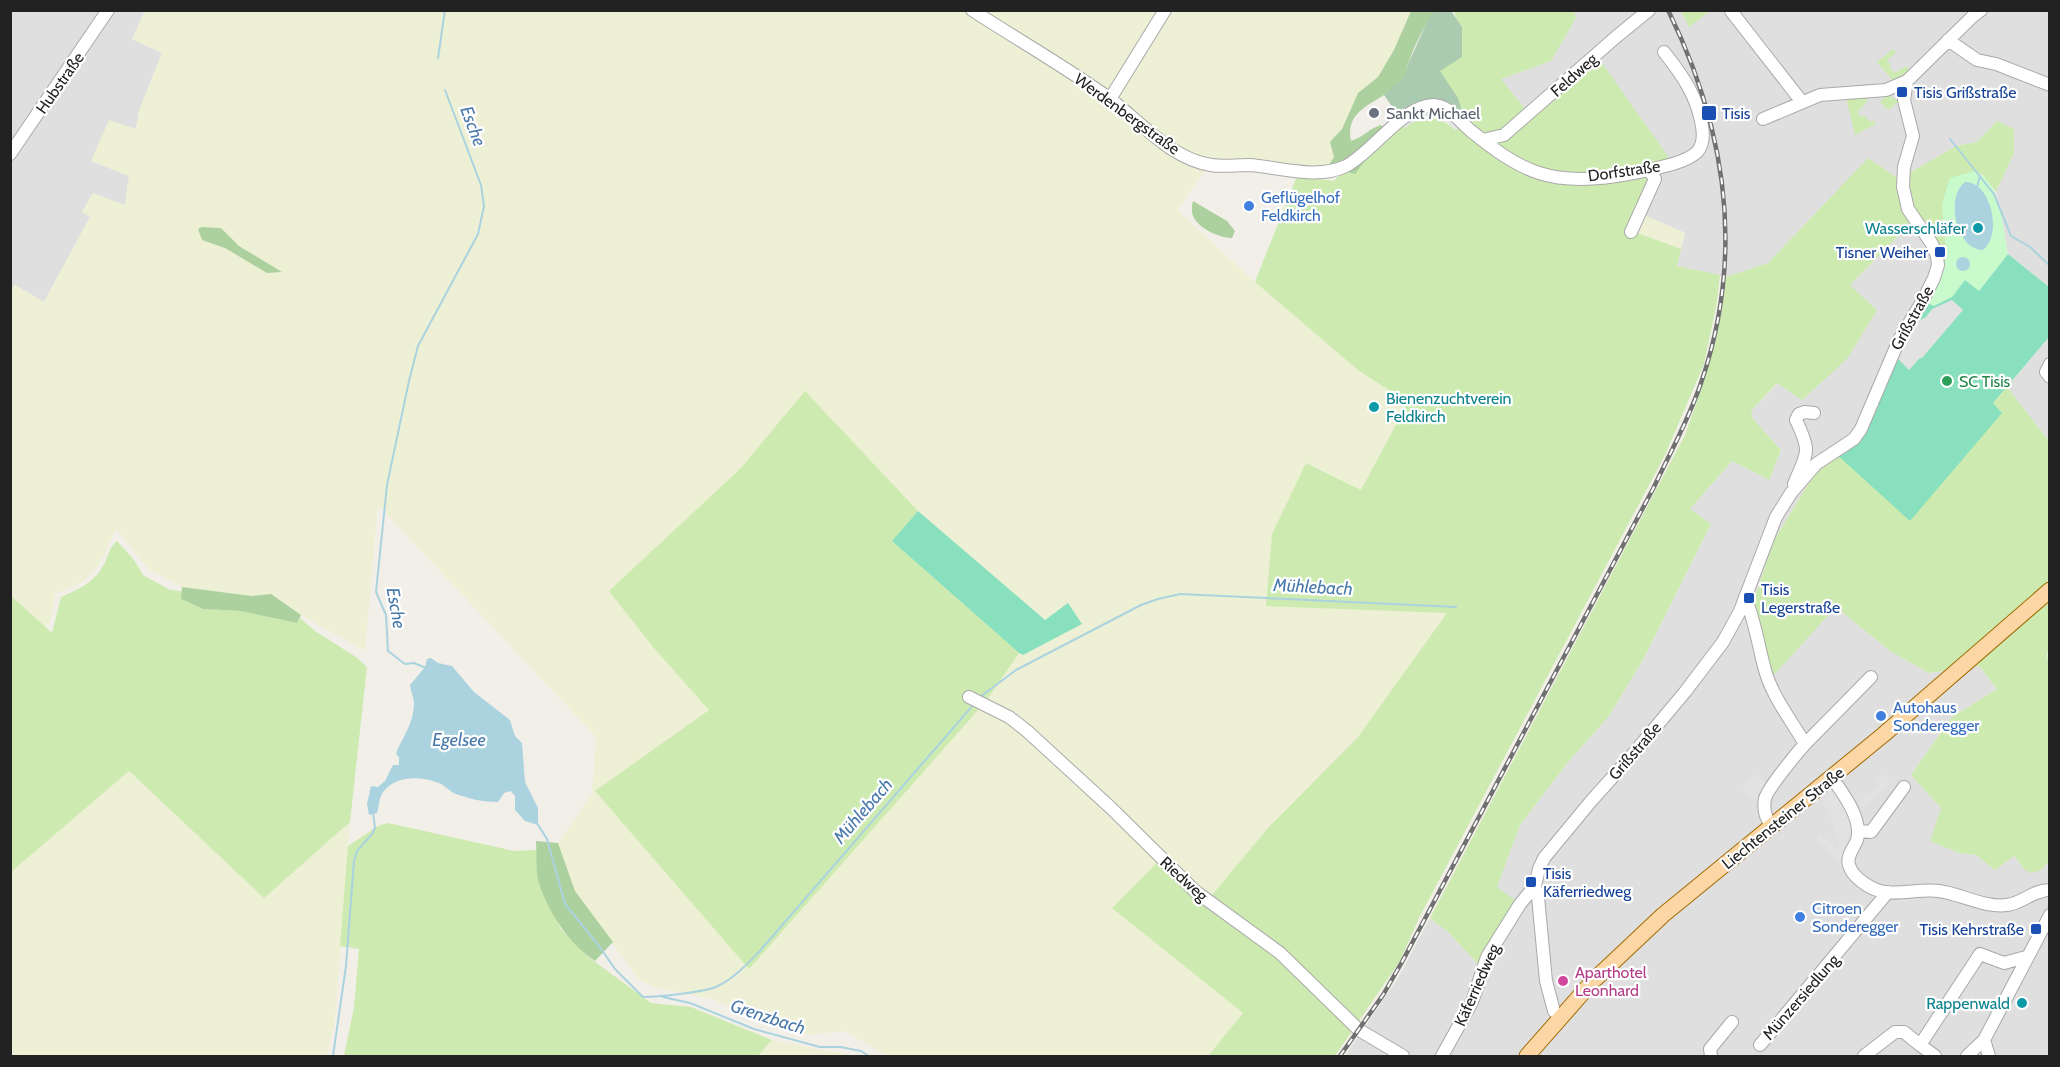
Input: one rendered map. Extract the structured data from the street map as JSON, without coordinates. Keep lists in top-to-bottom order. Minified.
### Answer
{"streets":{"main road":["Liechtensteiner Straße"],"street":["Feldweg","Hubstraße","Werdenbergstraße","Dorfstraße","Grißstraße","Riedweg","Käferriedweg","Münzersiedlung"]},"crossings":[["Feldweg","Dorfstraße"],["Werdenbergstraße","Dorfstraße"],["Grißstraße","Liechtensteiner Straße"],["Grißstraße","Käferriedweg"]],"water":["Esche","Mühlebach","Egelsee","Grenzbach"],"places":{"transit":["Tisis Grißstraße","Tisis","Tisner Weiher","Tisis Legerstraße","Tisis Käferriedweg","Tisis Kehrstraße"],"other":["Sankt Michael","Geflügelhof Feldkirch","Wasserschläfer","SC Tisis","Bienenzuchtverein Feldkirch","Autohaus Sonderegger","Citroen Sonderegger","Aparthotel Leonhard","Rappenwald"]}}
